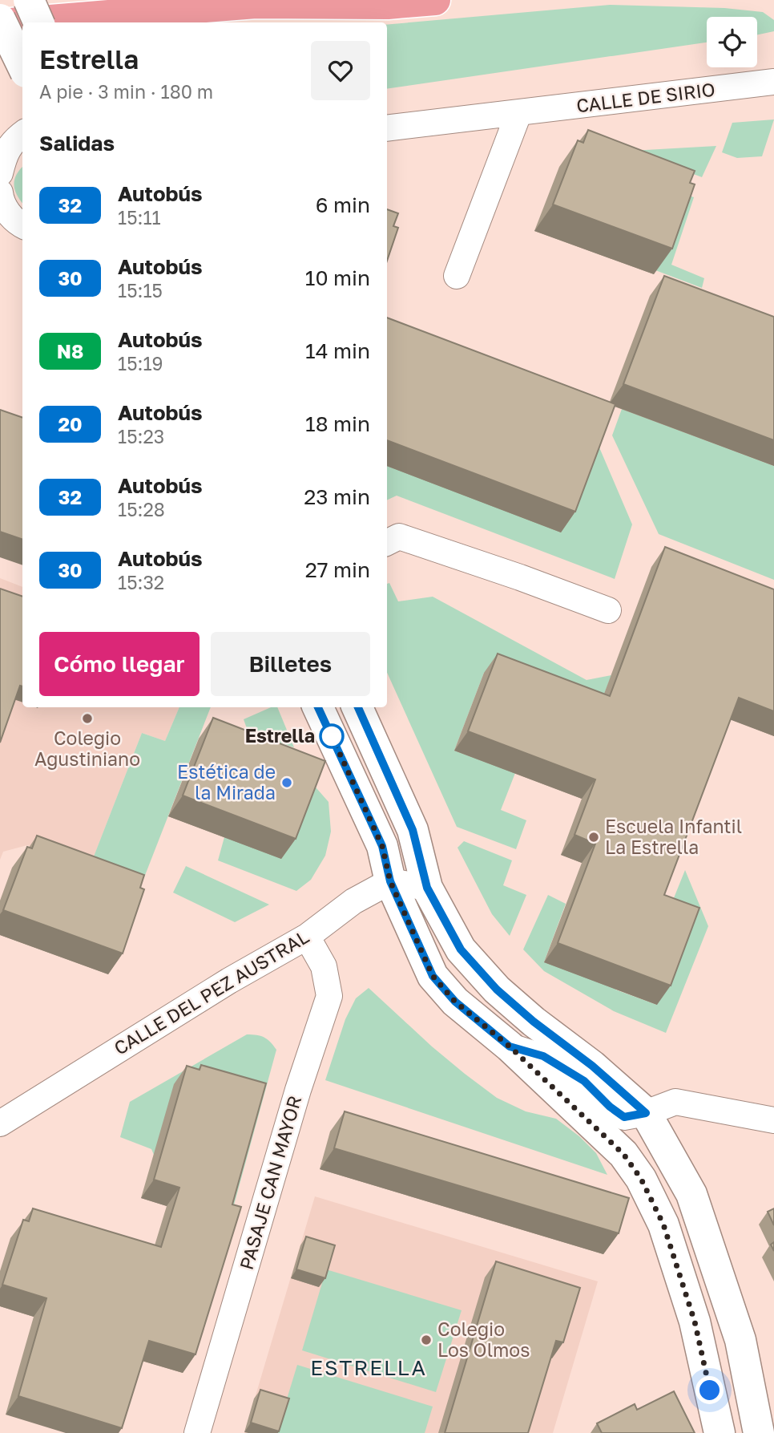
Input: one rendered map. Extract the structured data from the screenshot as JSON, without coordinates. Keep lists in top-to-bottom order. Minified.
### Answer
{"streets":{"street":["CALLE DE SIRIO","CALLE DEL PEZ AUSTRAL","PASAJE CAN MAYOR"]},"crossings":[["CALLE DEL PEZ AUSTRAL","PASAJE CAN MAYOR"]],"districts":["ESTRELLA"],"places":["Colegio Agustiniano","Estrella","Estética de la Mirada","Escuela Infantil La Estrella","Colegio Los Olmos"],"lines":["bus line 32"],"page":{"heading":[["Estrella","A pie · 3 min · 180 m"],"Salidas"],"list":[{"mark":"32","name":"Autobús","note":"15:11","value":"6 min"},{"mark":"30","name":"Autobús","note":"15:15","value":"10 min"},{"mark":"N8","name":"Autobús","note":"15:19","value":"14 min"},{"mark":"20","name":"Autobús","note":"15:23","value":"18 min"},{"mark":"32","name":"Autobús","note":"15:28","value":"23 min"},{"mark":"30","name":"Autobús","note":"15:32","value":"27 min"}],"buttons":["Cómo llegar","Billetes"]}}
